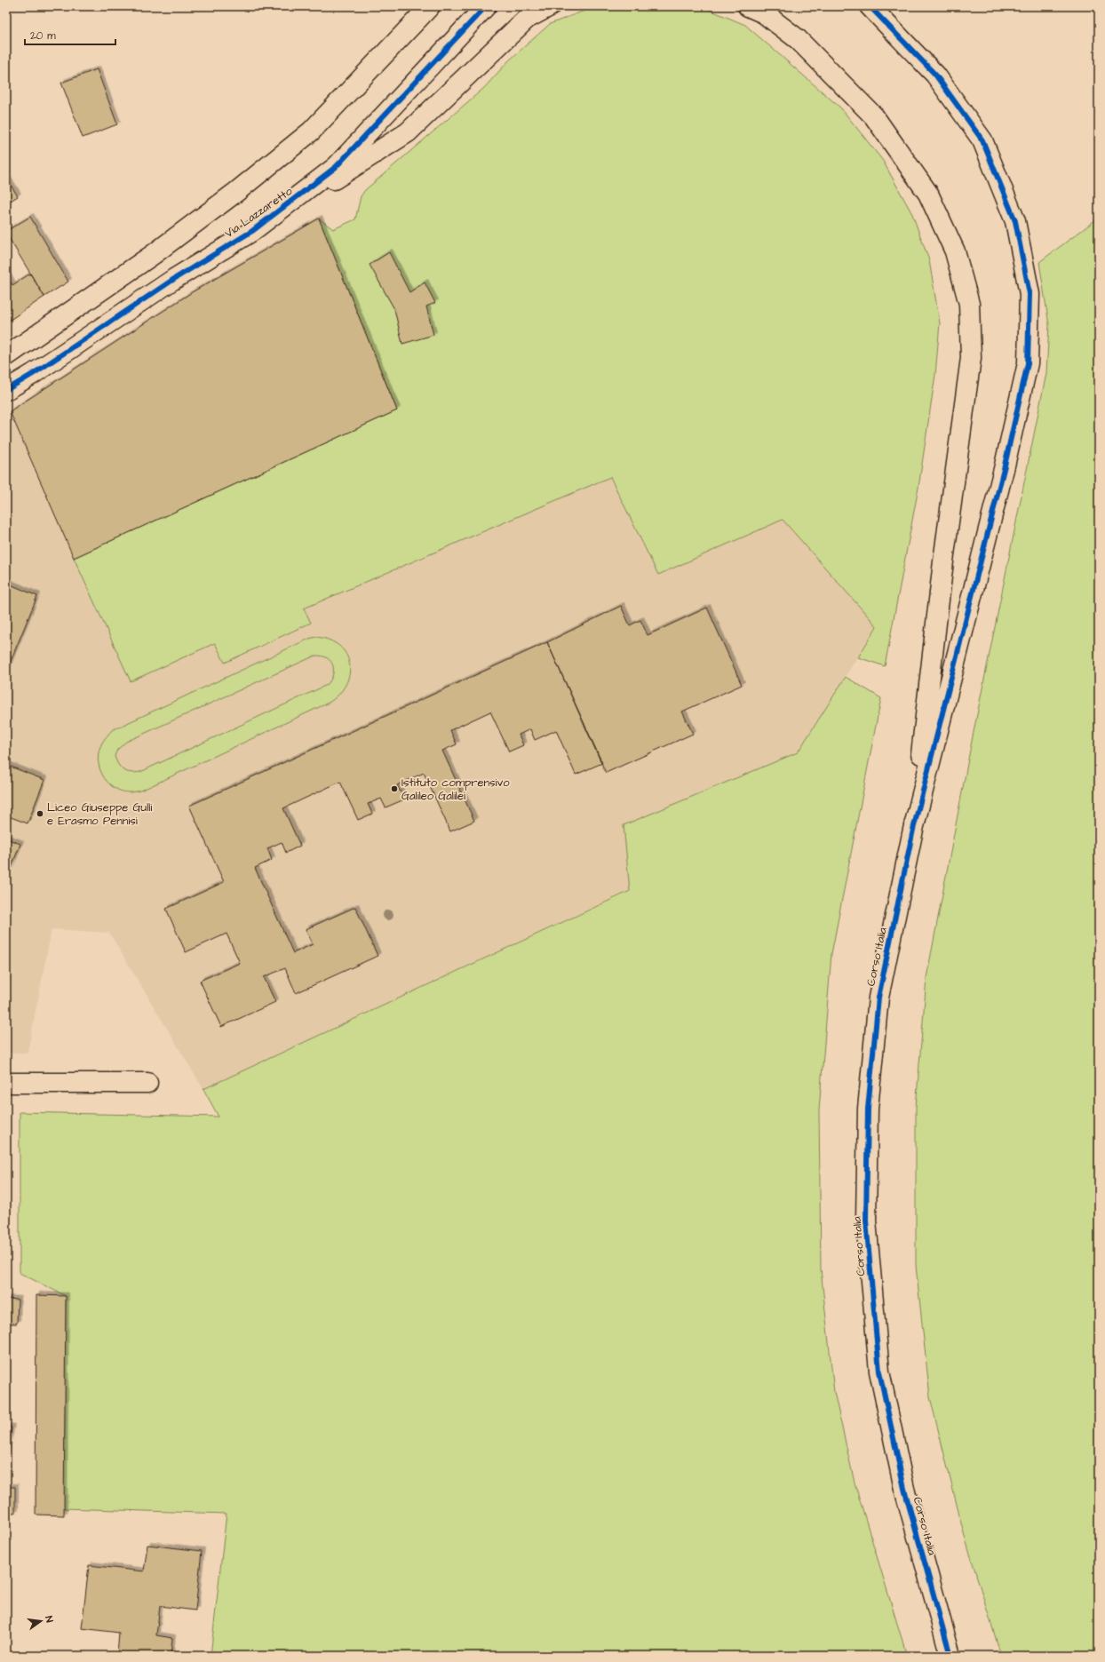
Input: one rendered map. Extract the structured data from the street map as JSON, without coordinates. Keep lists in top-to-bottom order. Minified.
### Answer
{"streets":{"street":["Via Lazzaretto","Corso Italia"]},"places":["Istituto comprensivo Galileo Galilei","Liceo Giuseppe Gulli e Erasmo Pennisi"],"scale_bar":"20 m","north":"right"}
